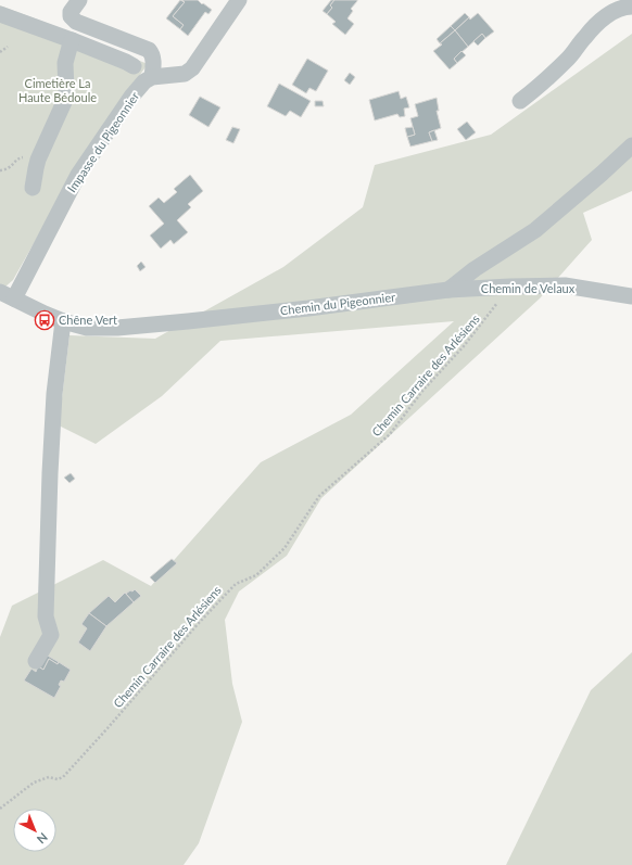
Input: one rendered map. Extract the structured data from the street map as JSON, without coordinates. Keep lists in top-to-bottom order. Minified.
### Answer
{"streets":{"street":["Impasse du Pigeonnier","Chemin de Velaux","Chemin du Pigeonnier"],"path":["Chemin Carraire des Arlésiens"]},"crossings":[["Impasse du Pigeonnier","Chemin du Pigeonnier"],["Chemin de Velaux","Chemin du Pigeonnier"],["Chemin de Velaux","Chemin Carraire des Arlésiens"]],"parks":["Cimetière La Haute Bédoule"],"places":{"bus stop":["Chêne Vert"]},"north":"bottom right"}
